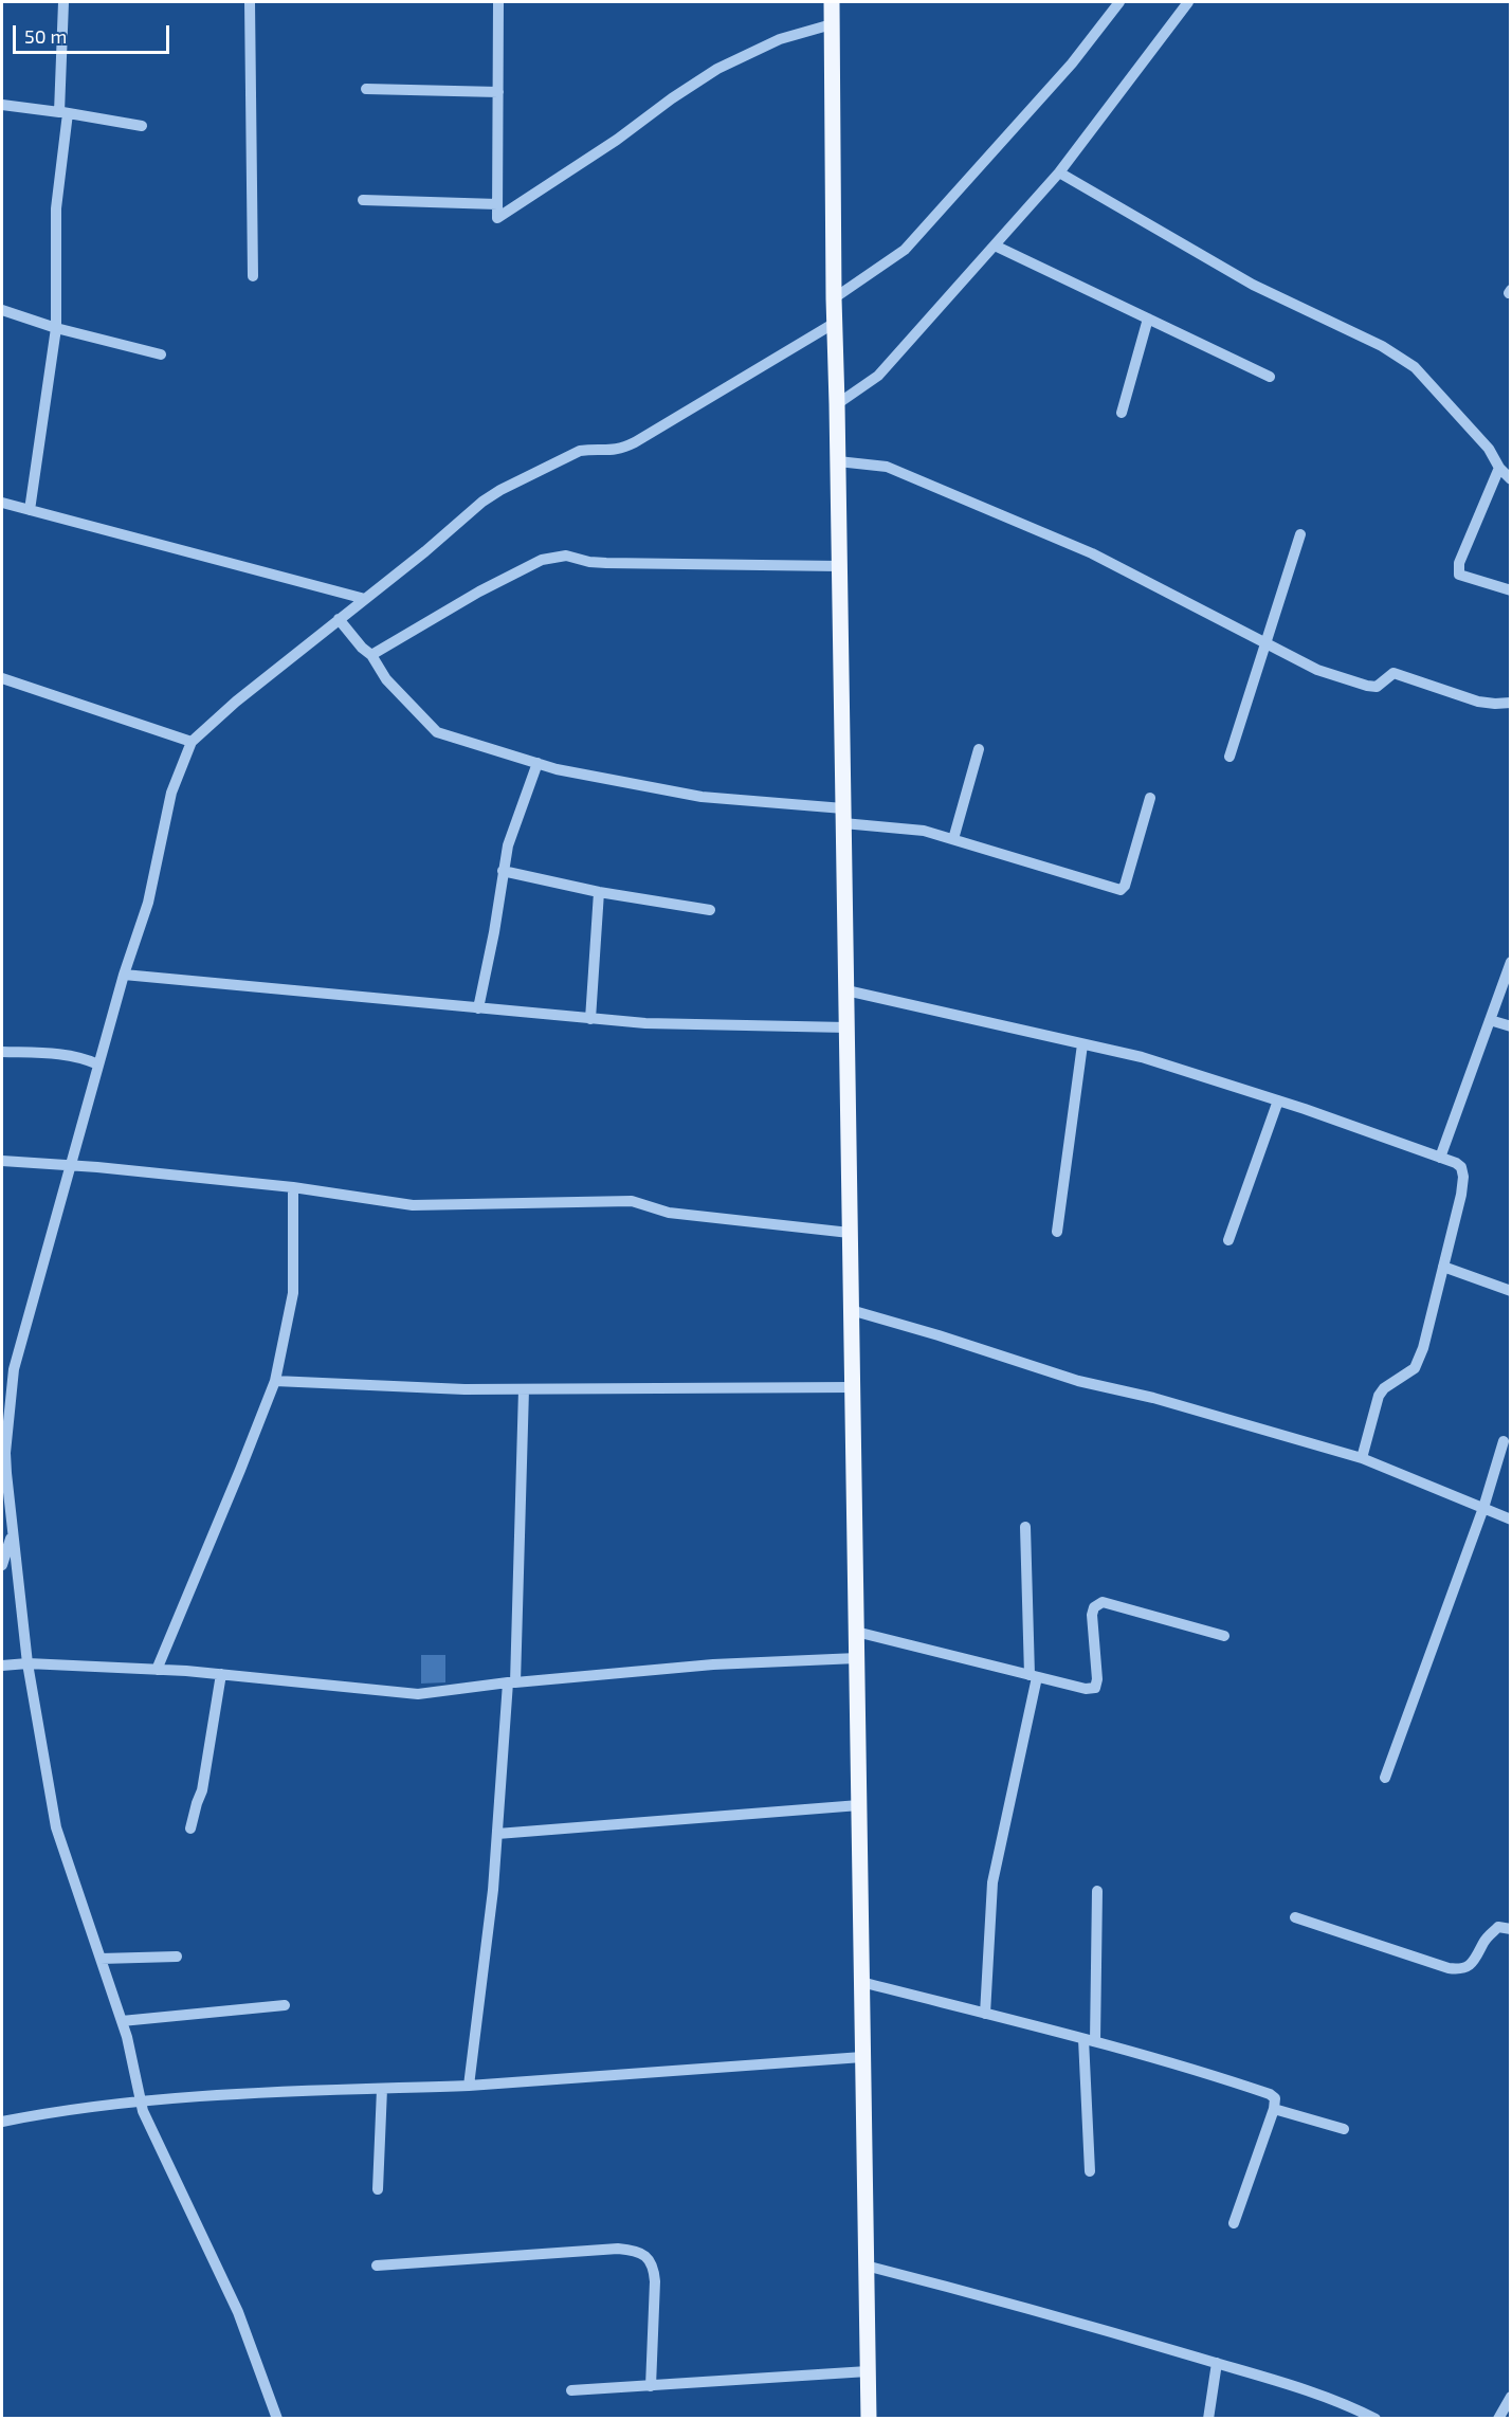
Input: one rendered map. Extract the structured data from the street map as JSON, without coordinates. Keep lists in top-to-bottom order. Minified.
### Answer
{"scale_bar":"50 m"}
